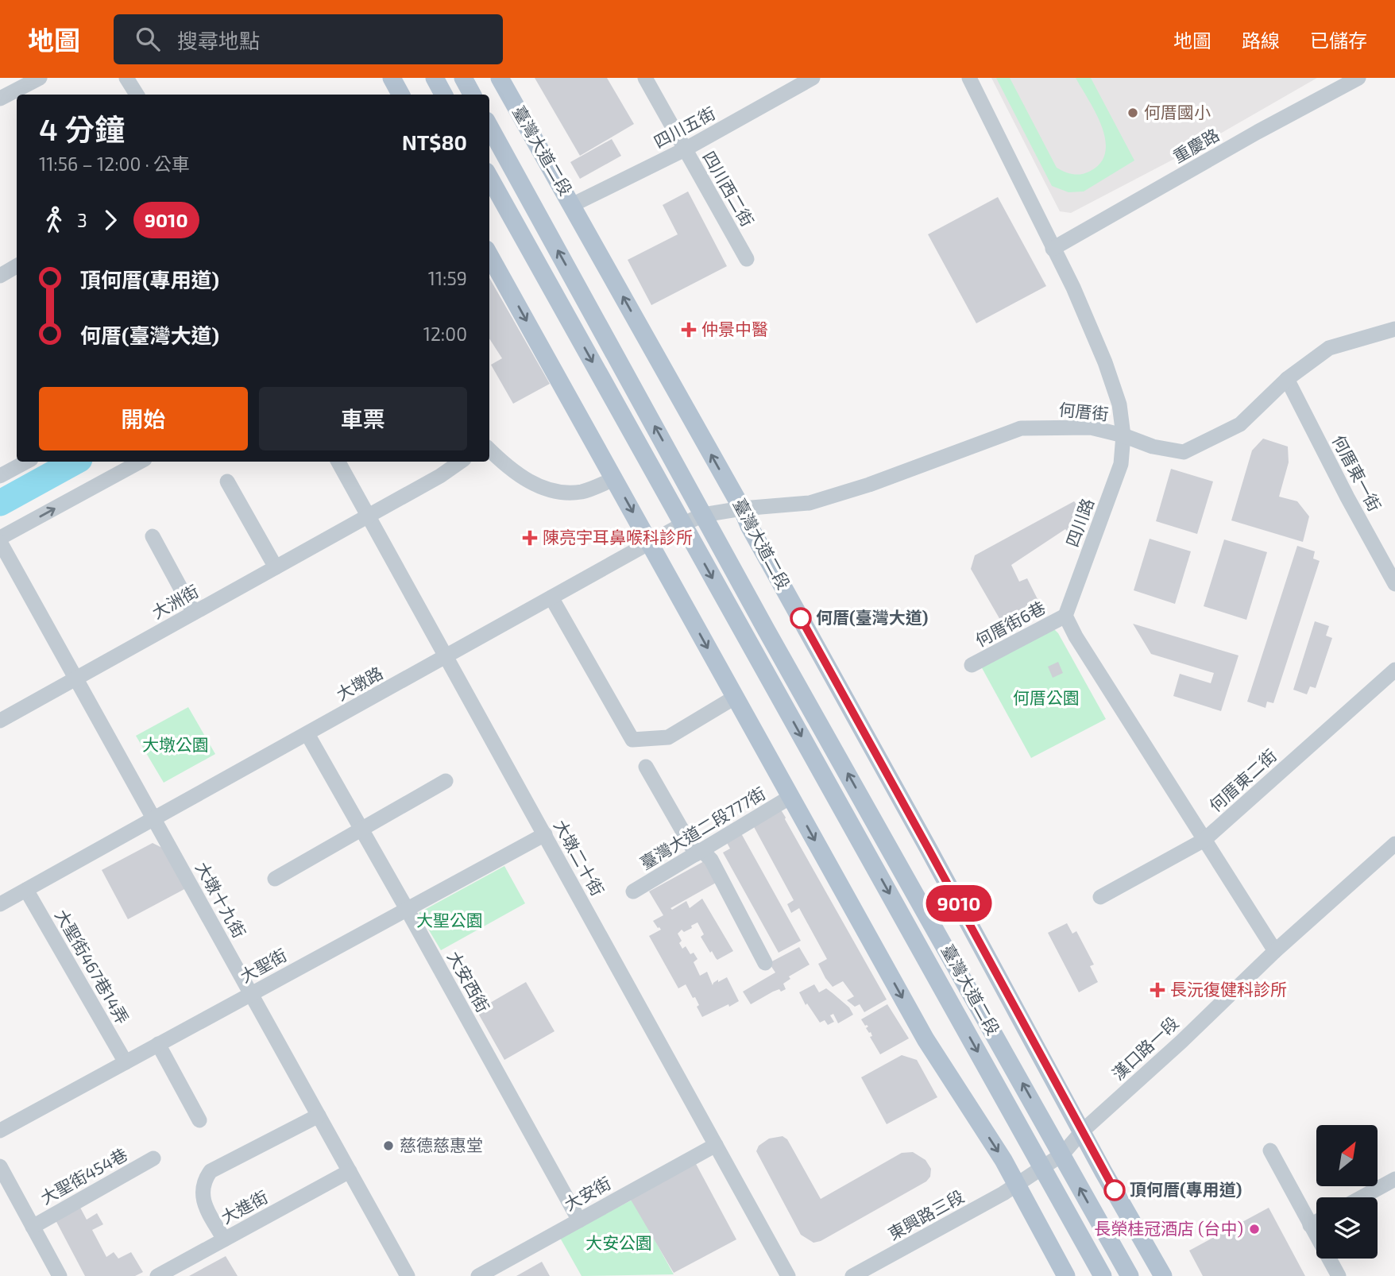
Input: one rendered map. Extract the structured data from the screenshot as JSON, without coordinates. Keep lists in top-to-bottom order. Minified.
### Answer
{"streets":{"main road":["臺灣大道二段"],"street":["四川五街","重慶路","四川西二街","何厝街","何厝東一街","四川路","大洲街","何厝街6巷","大墩路","何厝東二街","臺灣大道二段777街","大墩二十街","大墩十九街","大聖街","大聖街467巷14弄","大安西街","漢口路一段","大聖街454巷","大安街","大進街","東興路三段"]},"crossings":[["四川五街","臺灣大道二段"],["四川五街","四川西二街"],["重慶路","四川路"],["臺灣大道二段","何厝街"],["臺灣大道二段","大墩路"],["臺灣大道二段","漢口路一段"],["何厝街","何厝東一街"],["何厝街","四川路"],["何厝街","大墩路"],["四川路","何厝街6巷"],["大洲街","大墩二十街"],["大洲街","大墩十九街"],["大墩路","大墩二十街"],["大墩路","大墩十九街"],["大墩路","大聖街467巷14弄"],["大墩路","大安西街"],["大墩二十街","大聖街"],["大墩二十街","大安街"],["大墩十九街","大聖街"],["大墩十九街","大進街"],["大聖街","大聖街467巷14弄"],["大聖街","大安西街"],["大安西街","大安街"],["漢口路一段","東興路三段"]],"parks":["何厝公園","大墩公園","大聖公園","大安公園"],"places":{"other":["何厝國小","何厝(臺灣大道)","慈德慈惠堂","頂何厝(專用道)","長榮桂冠酒店 (台中)"],"health":["仲景中醫","陳亮宇耳鼻喉科診所","長沅復健科診所"]},"lines":["bus line 9010"],"north":"top right","page":{"header":"地圖","search":"搜尋地點","nav":["地圖","路線","已儲存"],"on_map":"9010","heading":["4 分鐘","11:56 – 12:00 · 公車","NT$80"],"legs":["3","9010"],"list":[{"name":"頂何厝(專用道)","value":"11:59"},{"name":"何厝(臺灣大道)","value":"12:00"}],"buttons":["開始","車票"]}}
